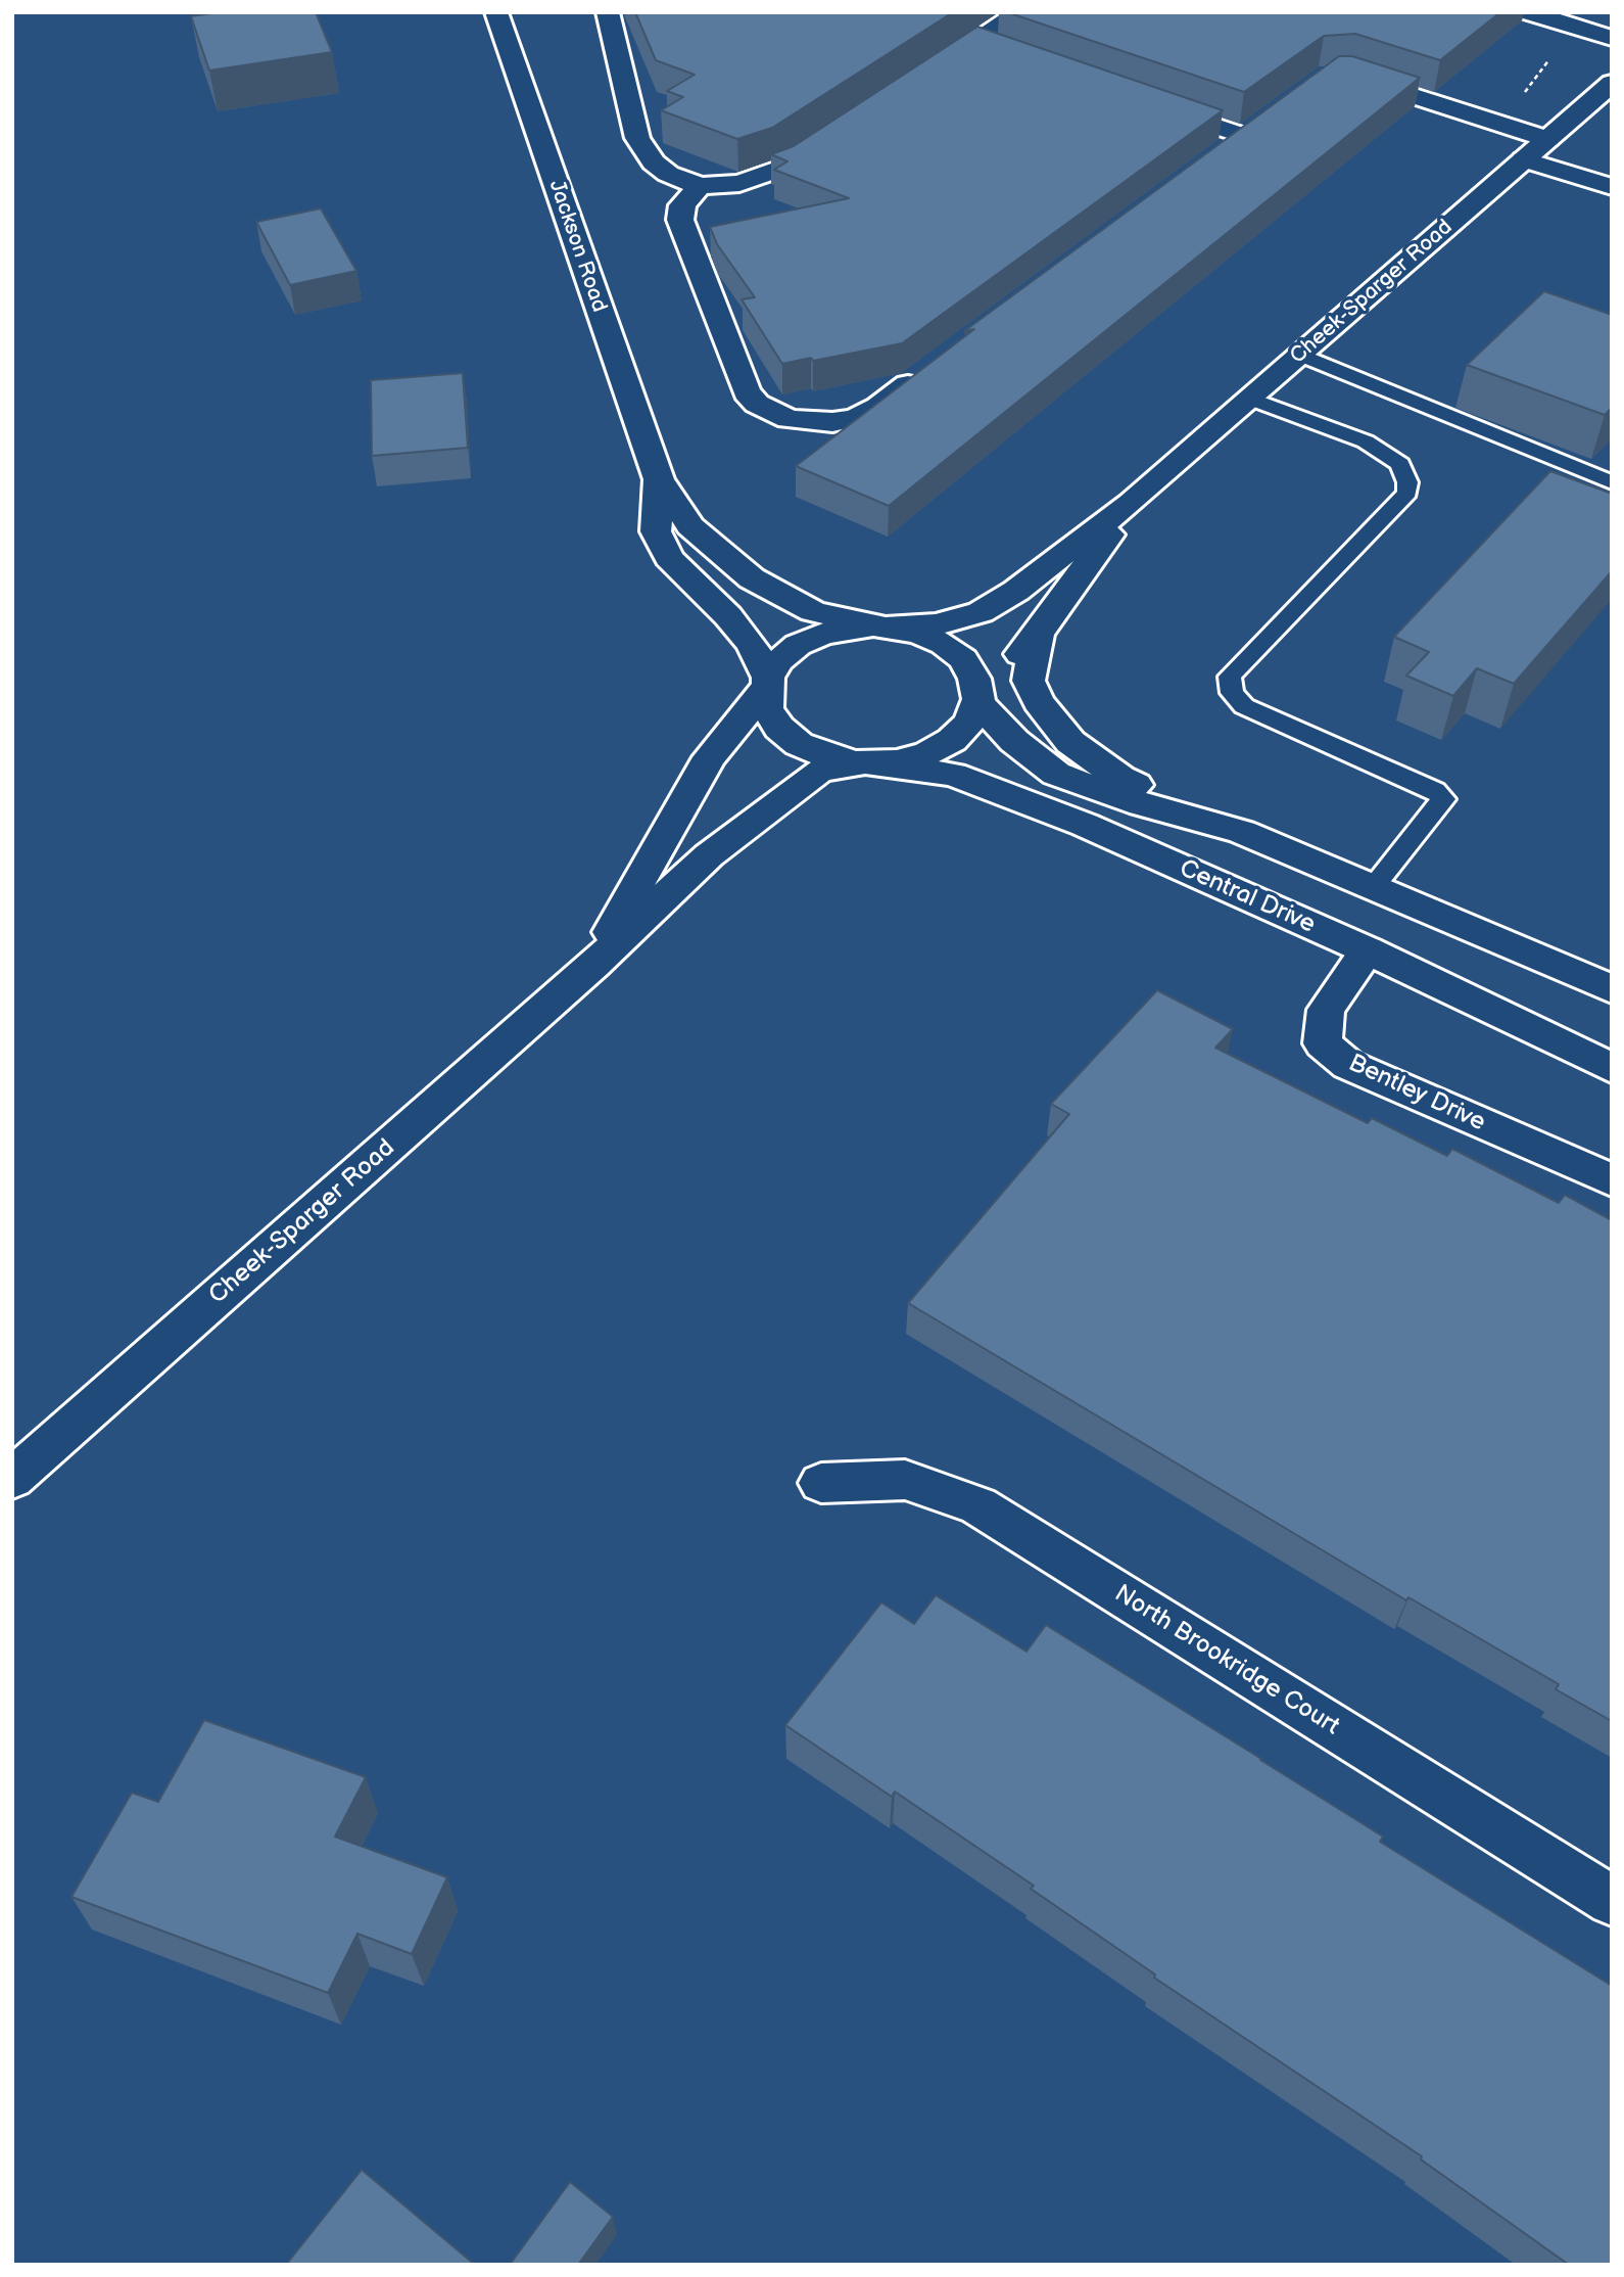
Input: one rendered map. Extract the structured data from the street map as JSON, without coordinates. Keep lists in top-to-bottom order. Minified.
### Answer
{"streets":{"main road":["Jackson Road","Cheek-Sparger Road","Central Drive","Bentley Drive","North Brookridge Court"]},"crossings":[["Jackson Road","Cheek-Sparger Road"],["Jackson Road","Central Drive"],["Cheek-Sparger Road","Central Drive"],["Central Drive","Bentley Drive"]]}
